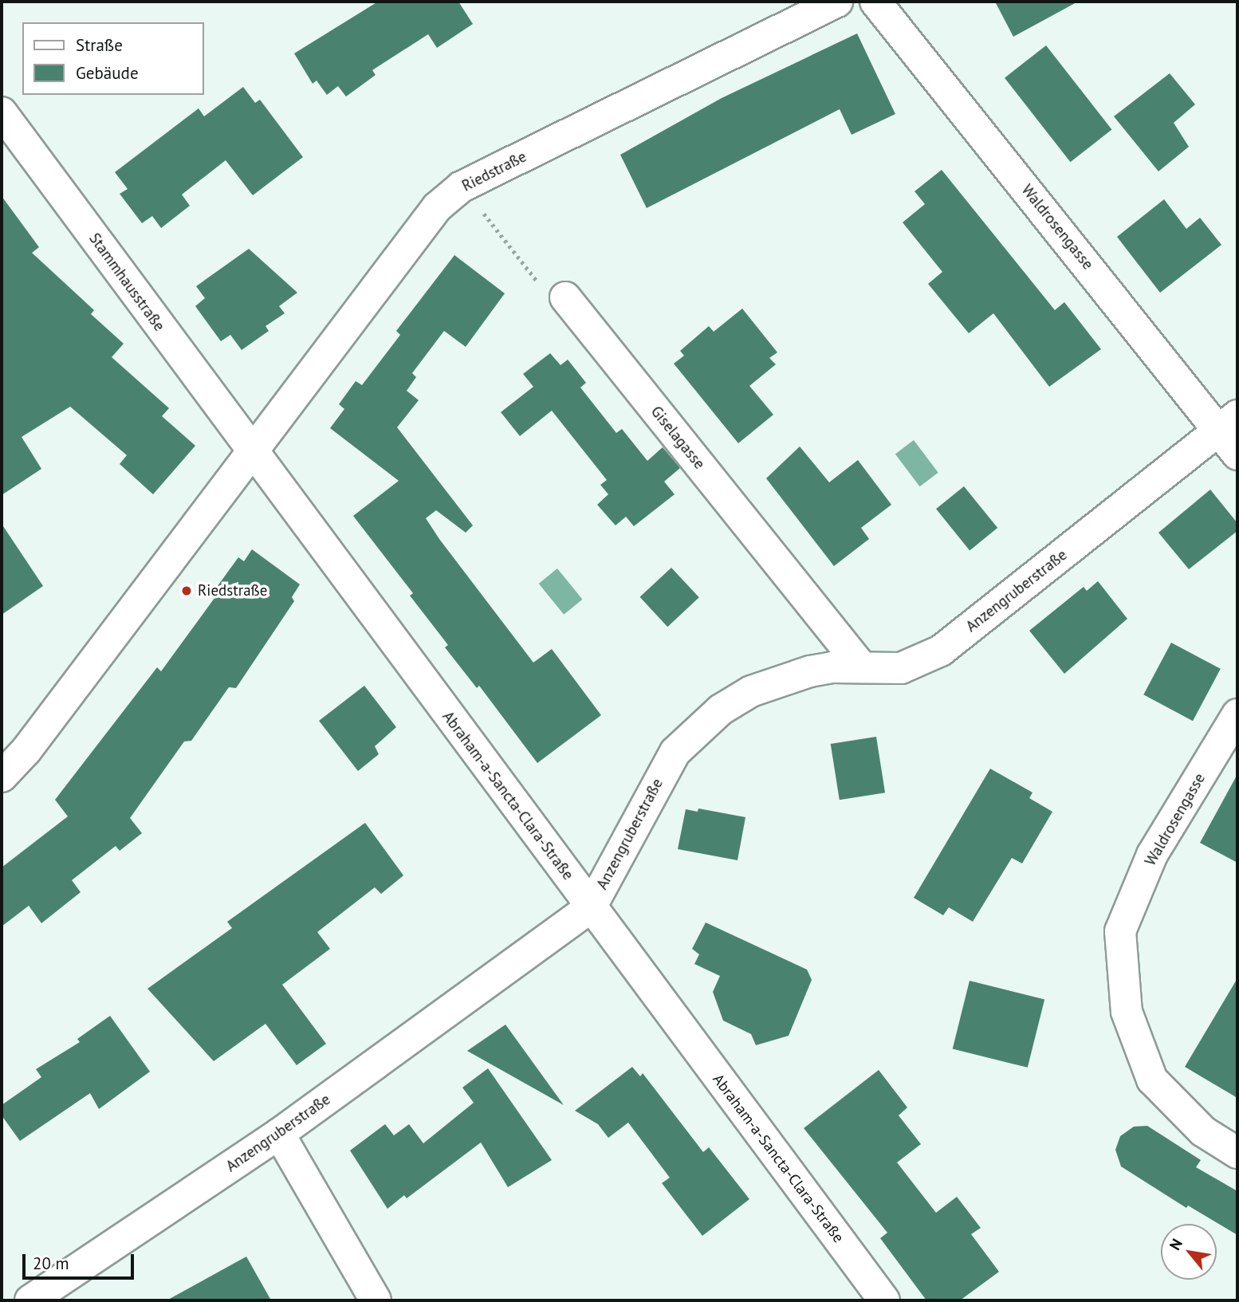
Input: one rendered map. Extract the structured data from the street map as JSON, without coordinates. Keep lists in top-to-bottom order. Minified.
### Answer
{"streets":{"street":["Riedstraße","Waldrosengasse","Stammhausstraße","Giselagasse","Anzengruberstraße","Abraham-a-Sancta-Clara-Straße"]},"crossings":[["Riedstraße","Stammhausstraße"],["Riedstraße","Abraham-a-Sancta-Clara-Straße"],["Waldrosengasse","Anzengruberstraße"],["Stammhausstraße","Abraham-a-Sancta-Clara-Straße"],["Giselagasse","Anzengruberstraße"],["Anzengruberstraße","Abraham-a-Sancta-Clara-Straße"]],"places":["Riedstraße"],"legend":["Straße","Gebäude"],"scale_bar":"20 m","north":"top left"}
